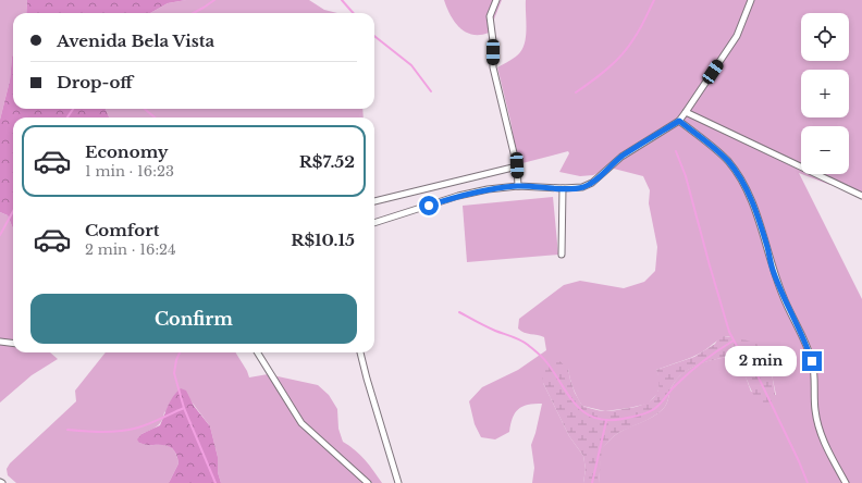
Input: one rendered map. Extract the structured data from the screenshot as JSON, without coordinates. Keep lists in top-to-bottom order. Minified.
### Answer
{"page":{"map_buttons":["+","−"],"banner":["Avenida Bela Vista","Drop-off"],"list":[{"name":"Economy","note":"1 min · 16:23","value":"R$7.52"},{"name":"Comfort","note":"2 min · 16:24","value":"R$10.15"}],"buttons":"Confirm","bubble":"2 min"}}
